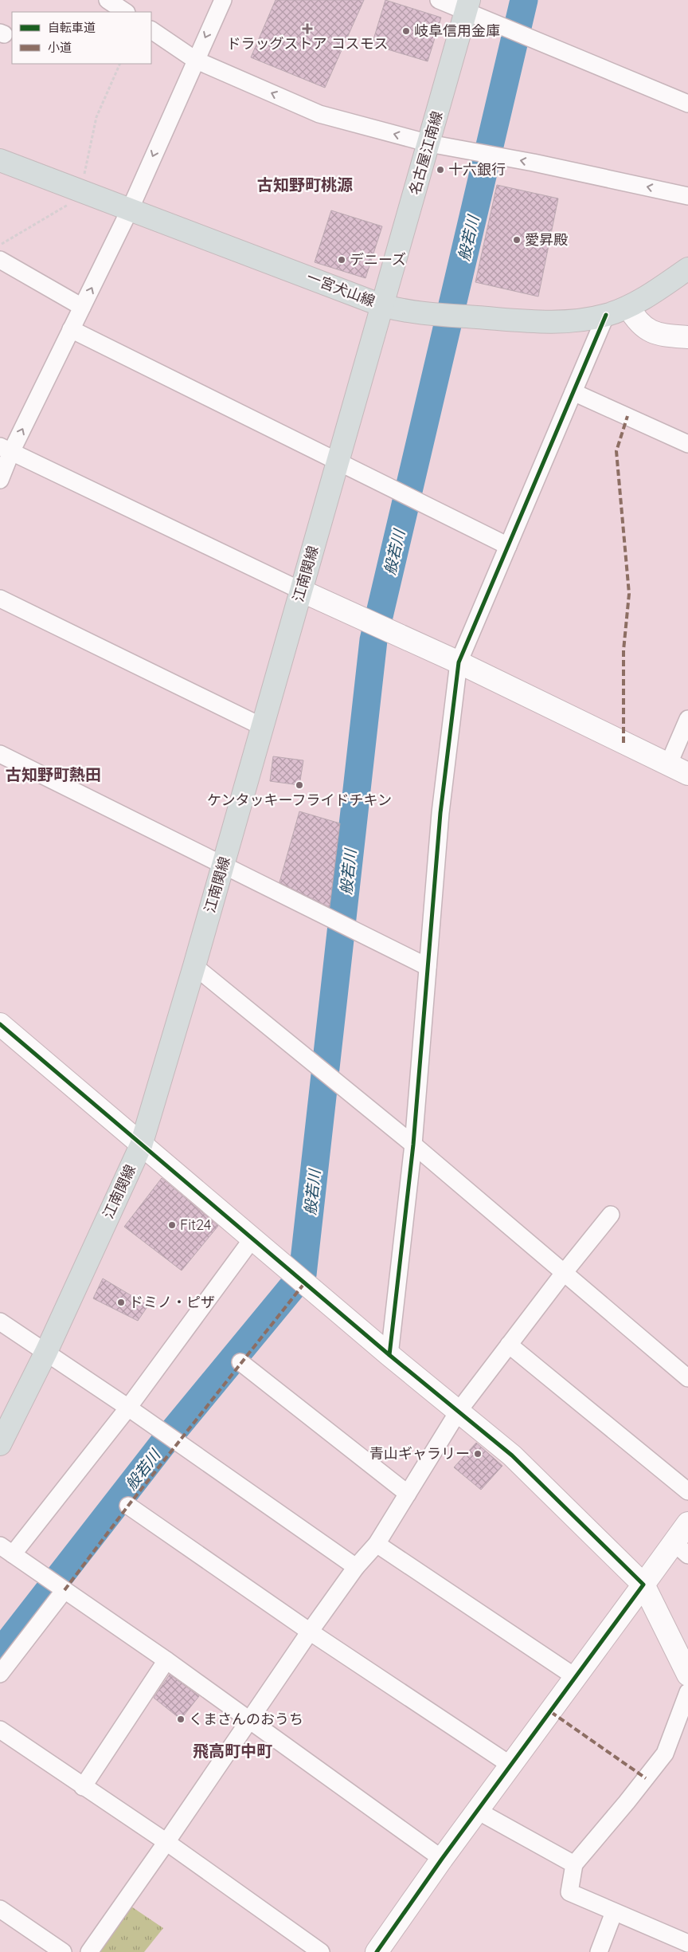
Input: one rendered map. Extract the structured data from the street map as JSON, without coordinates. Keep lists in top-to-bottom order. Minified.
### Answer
{"streets":{"main road":["名古屋江南線","一宮犬山線","江南関線"]},"crossings":[["名古屋江南線","一宮犬山線"],["名古屋江南線","江南関線"],["一宮犬山線","江南関線"]],"districts":["古知野町桃源","古知野町熱田","飛高町中町"],"water":["般若川"],"places":{"health":["ドラッグストア コスモス"],"other":["岐阜信用金庫","十六銀行","愛昇殿","デニーズ","ケンタッキーフライドチキン","Fit24","ドミノ・ピザ","青山ギャラリー","くまさんのおうち"]},"legend":["自転車道","小道"]}
